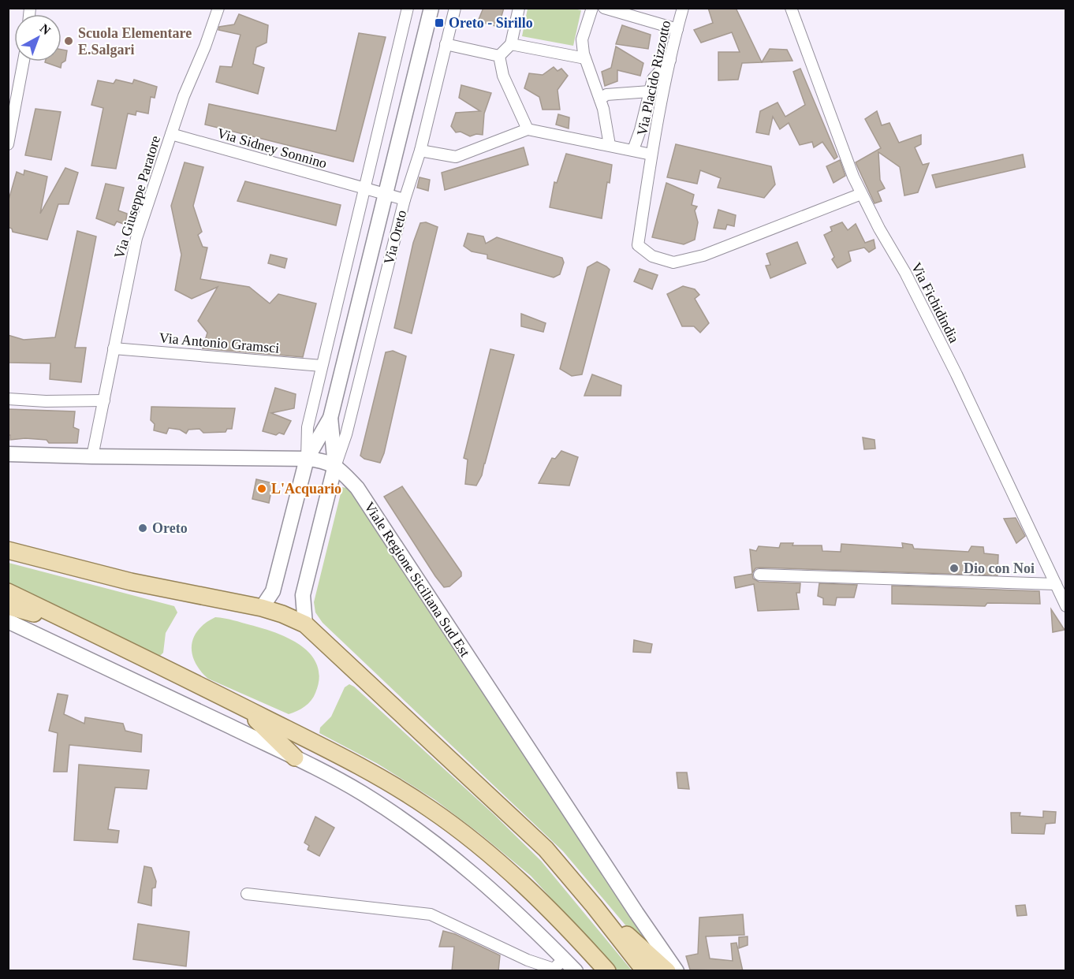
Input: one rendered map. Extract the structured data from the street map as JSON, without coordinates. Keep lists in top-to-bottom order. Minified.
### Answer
{"streets":{"street":["Via Placido Rizzotto","Via Sidney Sonnino","Via Giuseppe Paratore","Via Oreto","Via Fichidindia","Via Antonio Gramsci","Viale Regione Siciliana Sud Est"]},"crossings":[["Via Placido Rizzotto","Via Fichidindia"],["Via Sidney Sonnino","Via Giuseppe Paratore"],["Via Sidney Sonnino","Via Oreto"],["Via Giuseppe Paratore","Via Antonio Gramsci"],["Via Giuseppe Paratore","Viale Regione Siciliana Sud Est"],["Via Oreto","Viale Regione Siciliana Sud Est"]],"places":{"transit":["Oreto - Sirillo"],"other":["Scuola Elementare E.Salgari","L'Acquario","Oreto","Dio con Noi"]},"north":"top right"}
